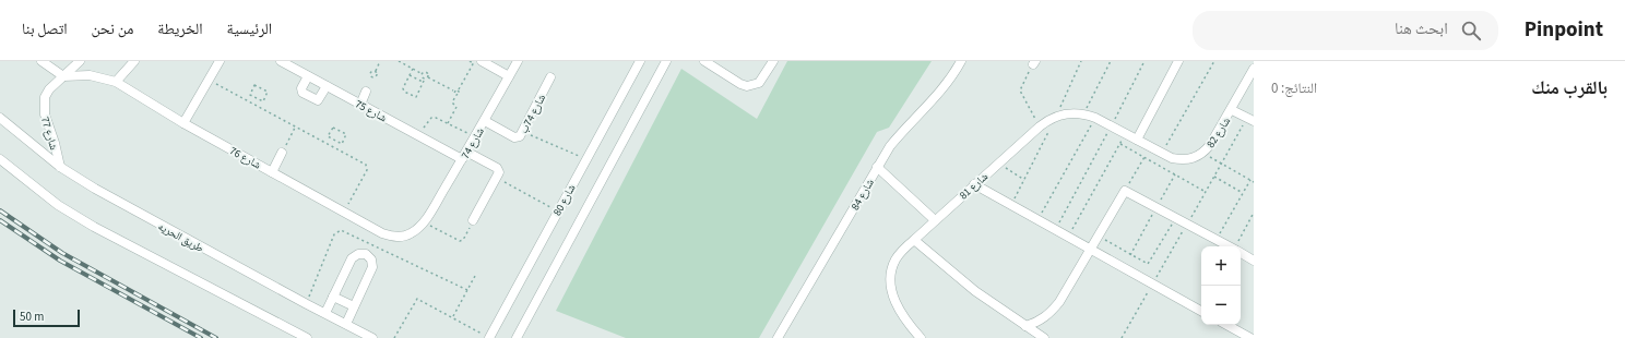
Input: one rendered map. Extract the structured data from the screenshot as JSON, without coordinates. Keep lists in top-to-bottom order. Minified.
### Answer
{"streets":{"street":["شارع 75","شارع 74ب","شارع 82","شارع 77","شارع 74","شارع 76","شارع 81","شارع 84","شارع 80","طريق الحريه"]},"crossings":[["شارع 75","شارع 74"],["شارع 74ب","شارع 74"],["شارع 82","شارع 81"],["شارع 77","شارع 76"],["شارع 77","طريق الحريه"],["شارع 74","شارع 76"]],"scale_bar":"50 m","page":{"header":"Pinpoint","search":"ابحث هنا","nav":["الرئيسية","الخريطة","من نحن","اتصل بنا"],"heading":["بالقرب منك","النتائج: 0"],"map_buttons":["+","−"],"scale":"50 m"}}
